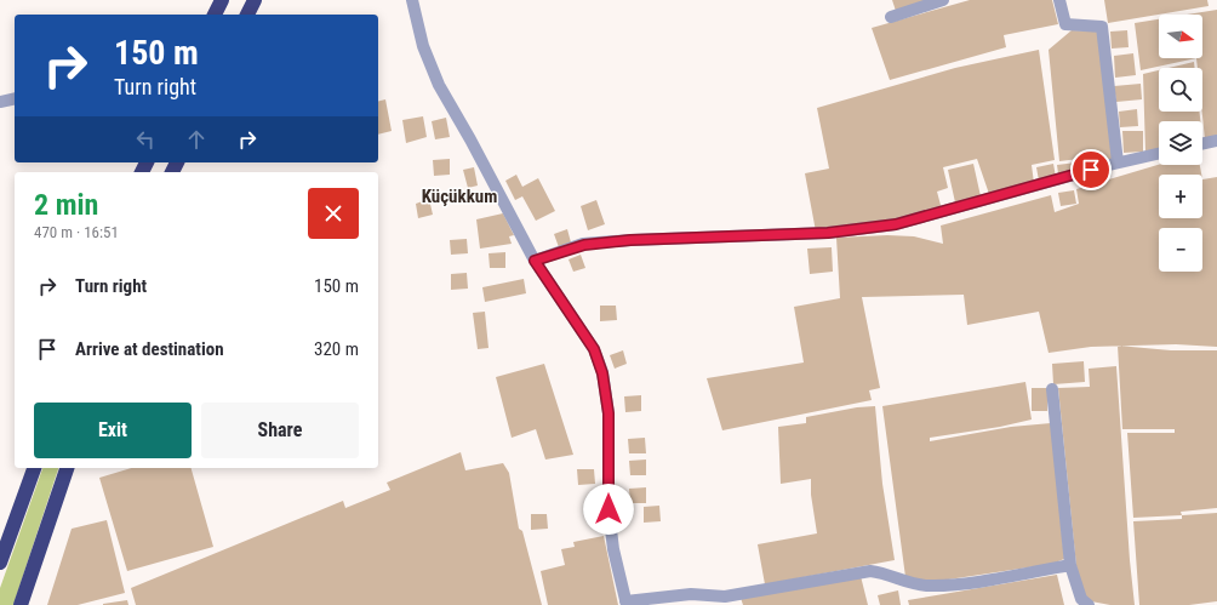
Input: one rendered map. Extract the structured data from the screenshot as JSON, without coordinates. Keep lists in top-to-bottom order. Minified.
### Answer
{"districts":["Küçükkum"],"north":"right","page":{"map_buttons":["+","−"],"turn":["150 m","Turn right"],"heading":["2 min","470 m · 16:51"],"list":[{"name":"Turn right","value":"150 m"},{"name":"Arrive at destination","value":"320 m"}],"buttons":["Exit","Share"]}}
